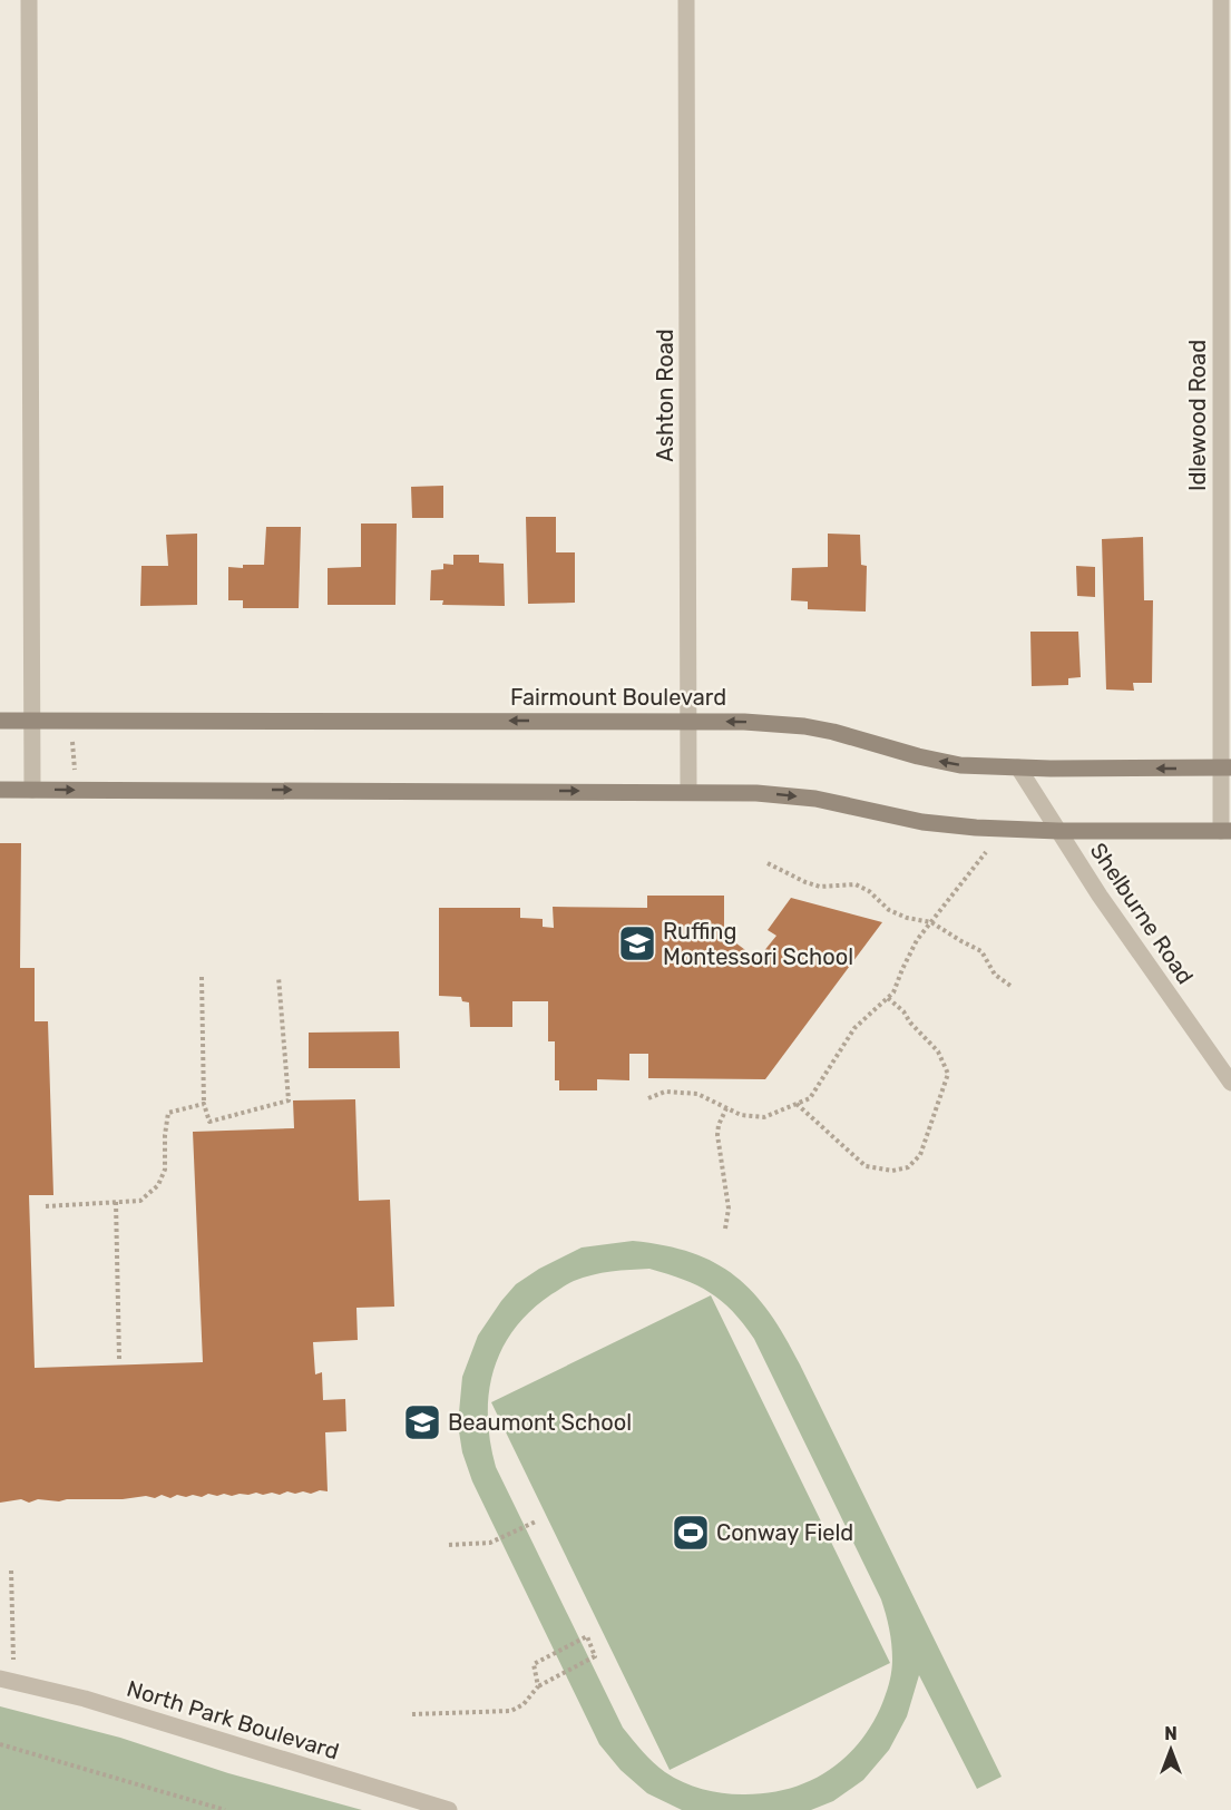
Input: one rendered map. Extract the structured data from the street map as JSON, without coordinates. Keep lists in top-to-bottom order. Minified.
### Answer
{"streets":{"main road":["Fairmount Boulevard"],"street":["Ashton Road","Idlewood Road","Shelburne Road","North Park Boulevard"]},"crossings":[["Ashton Road","Fairmount Boulevard"],["Idlewood Road","Fairmount Boulevard"],["Fairmount Boulevard","Shelburne Road"]],"places":{"school or university":["Ruffing Montessori School","Beaumont School"],"sports":["Conway Field"]},"north":"top"}
